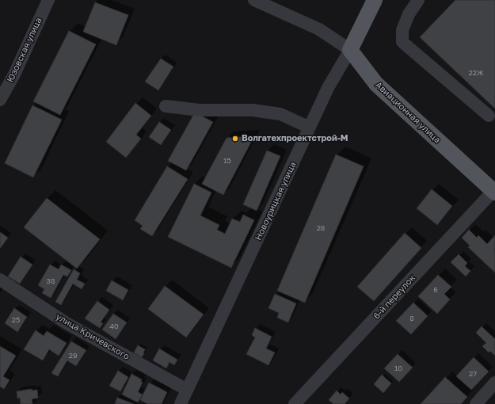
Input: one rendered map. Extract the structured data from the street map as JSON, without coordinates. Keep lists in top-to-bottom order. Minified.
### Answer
{"streets":{"main road":["Авиационная улица","Новоурицкая улица"],"street":["Юзовская улица","6-й переулок","улица Кричевского"]},"crossings":[["Авиационная улица","Новоурицкая улица"],["Авиационная улица","6-й переулок"],["Новоурицкая улица","улица Кричевского"]],"places":["Волгатехпроектстрой-М"],"house_numbers":["22Ж","15","28","38","6","8","25","40","29","10","27"]}
